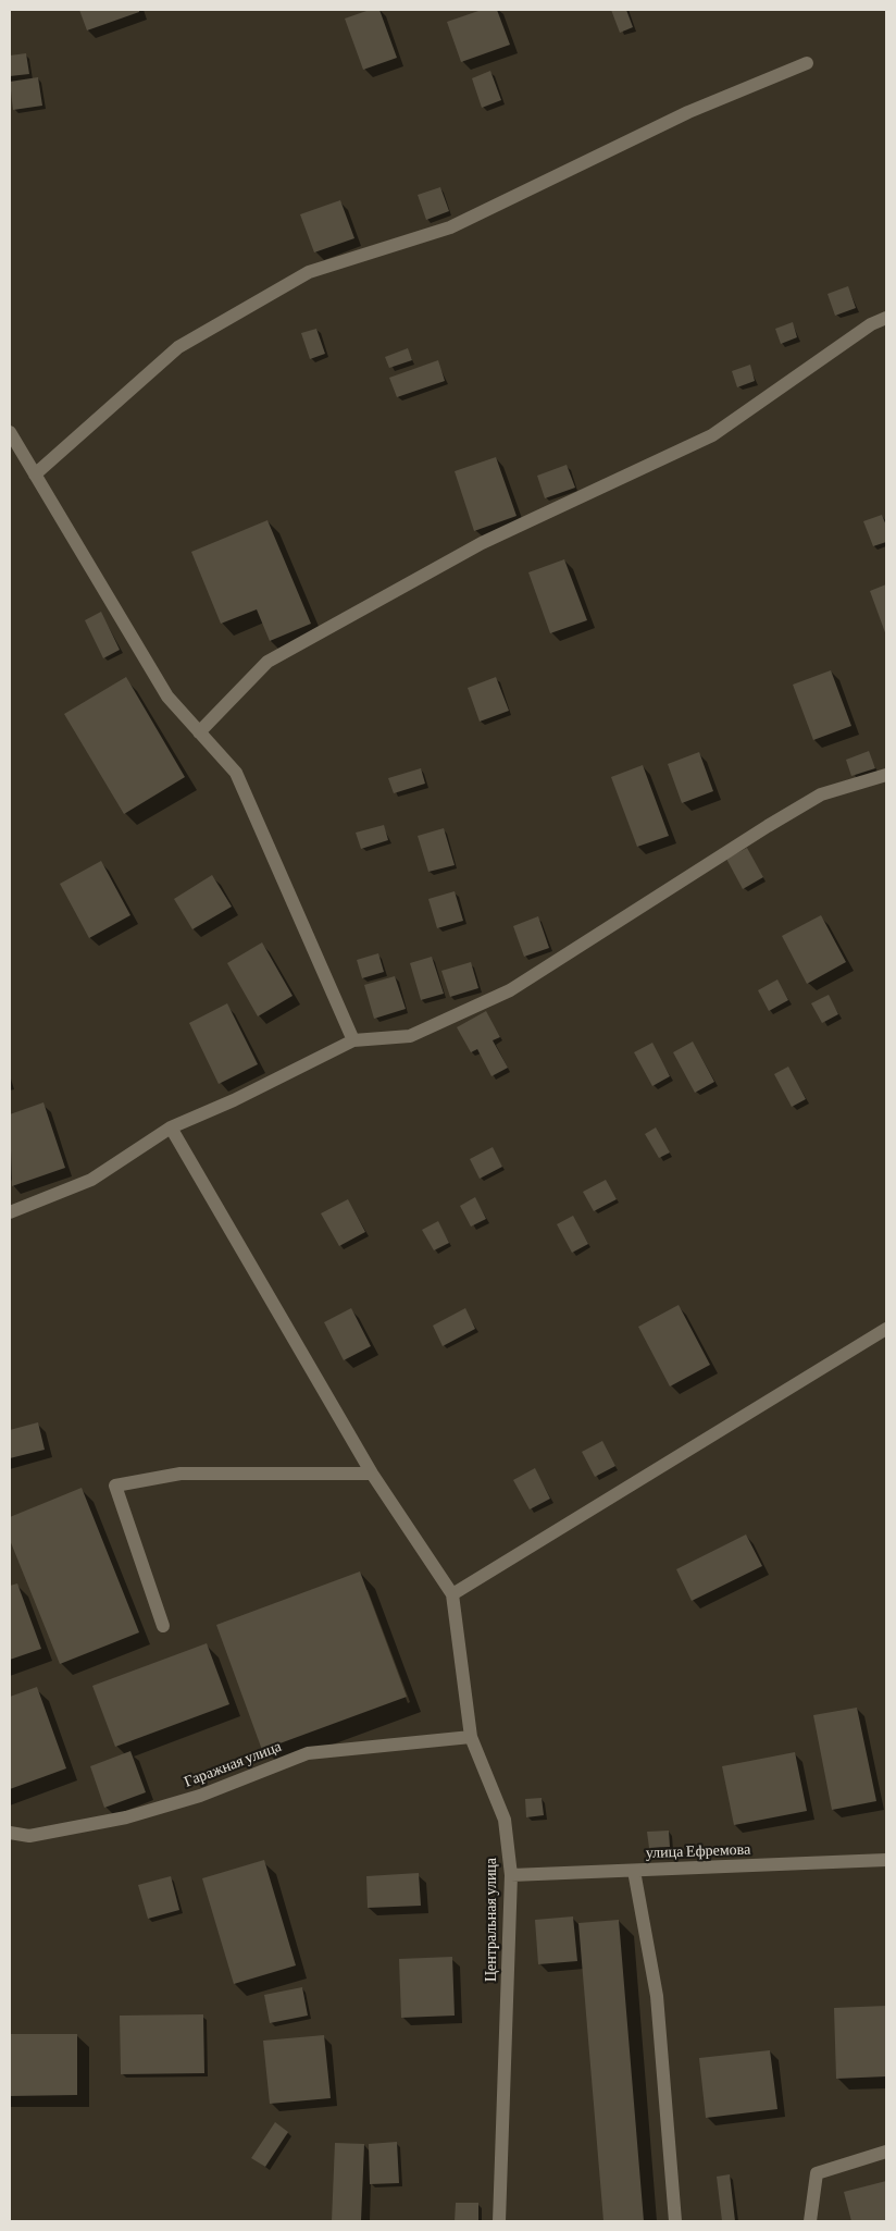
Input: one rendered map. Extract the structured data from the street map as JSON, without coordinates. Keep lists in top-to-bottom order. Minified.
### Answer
{"streets":{"street":["Гаражная улица","улица Ефремова","Центральная улица"]},"crossings":[["Гаражная улица","Центральная улица"],["улица Ефремова","Центральная улица"]]}
